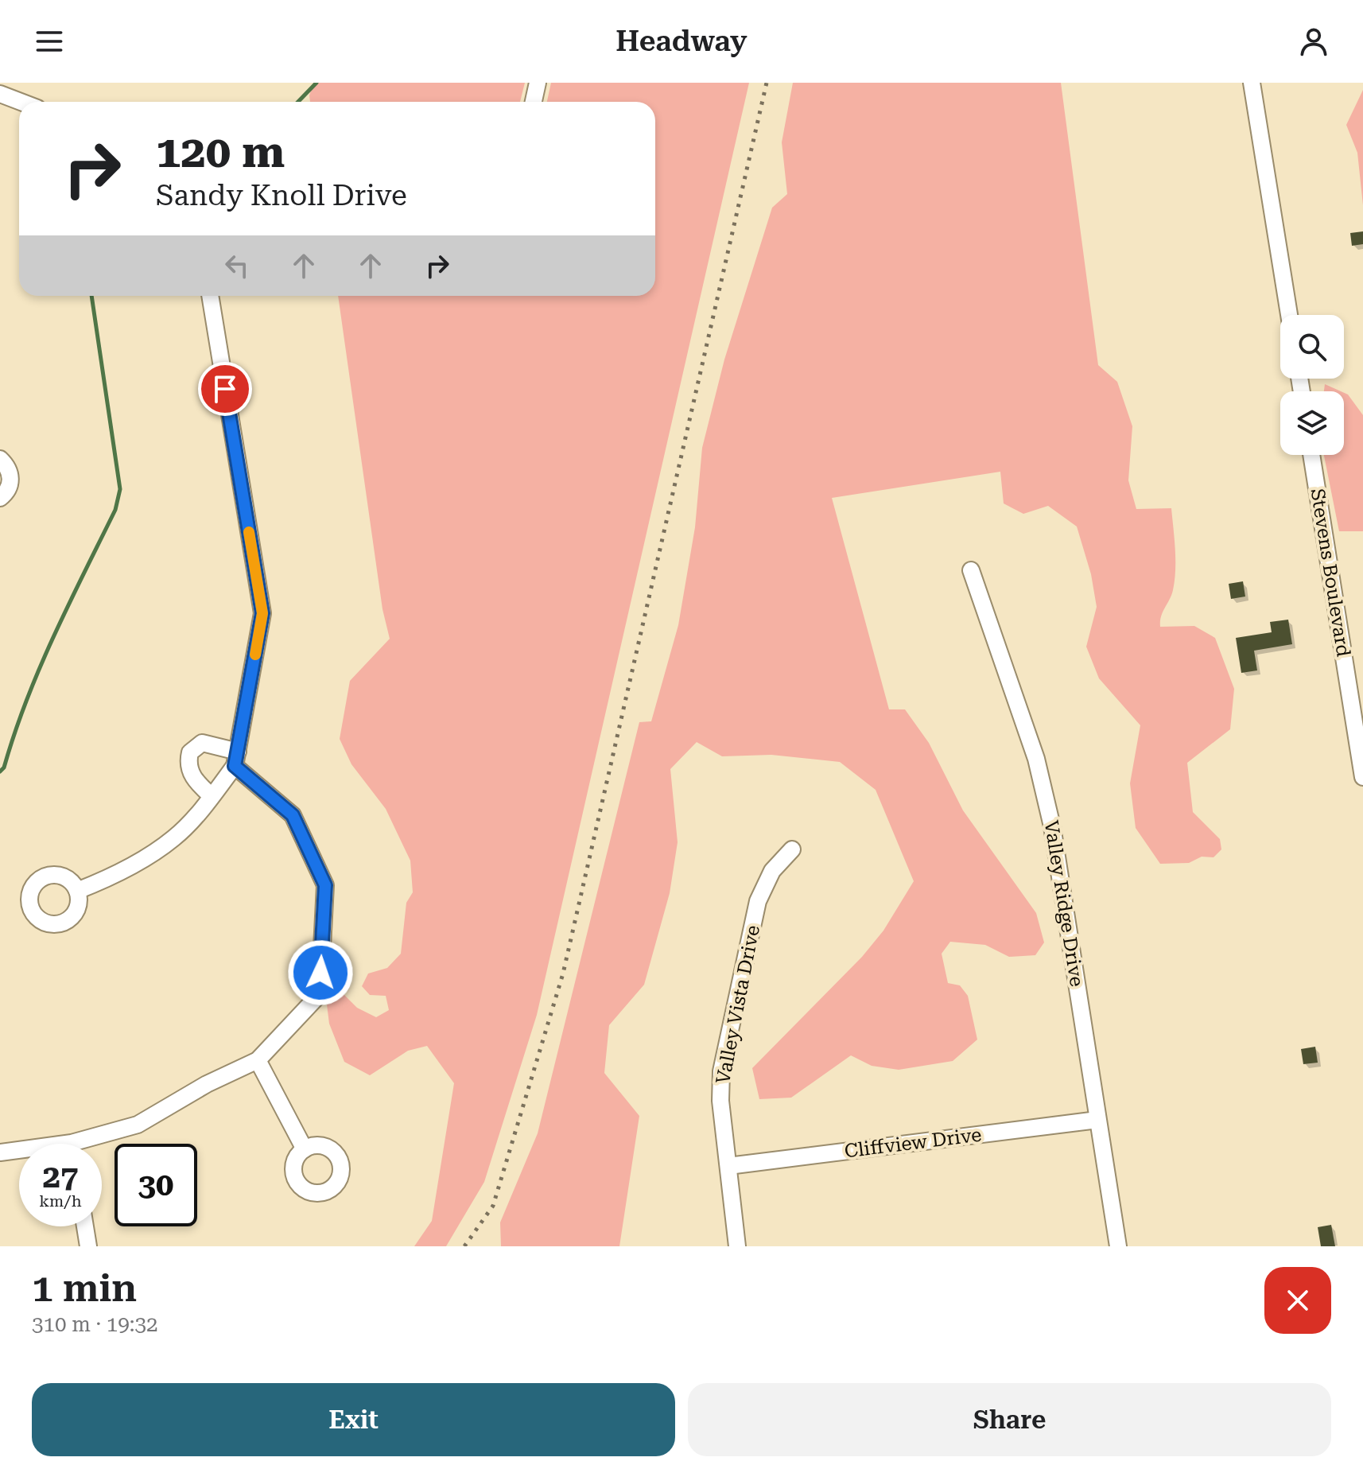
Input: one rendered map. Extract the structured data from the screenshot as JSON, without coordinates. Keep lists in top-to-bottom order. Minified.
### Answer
{"streets":{"street":["Stevens Boulevard","Valley Ridge Drive","Valley Vista Drive","Cliffview Drive"]},"crossings":[["Valley Ridge Drive","Cliffview Drive"],["Valley Vista Drive","Cliffview Drive"]],"page":{"header":"Headway","turn":["120 m","Sandy Knoll Drive"],"speed":"27 km/h","limit":"30","heading":["1 min","310 m · 19:32"],"buttons":["Exit","Share"]}}
